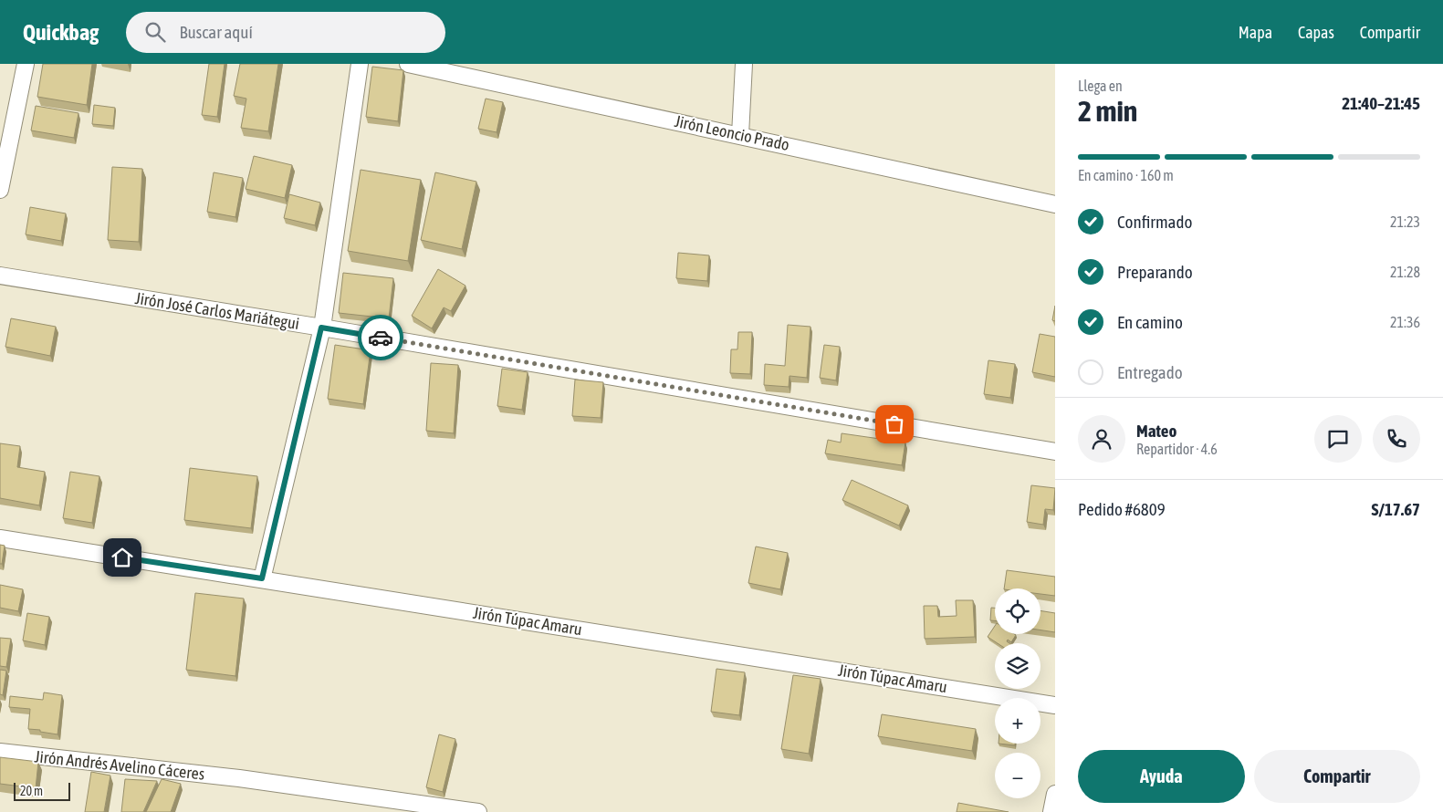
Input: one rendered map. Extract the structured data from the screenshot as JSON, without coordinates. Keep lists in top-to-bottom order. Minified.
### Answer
{"streets":{"street":["Jirón Leoncio Prado","Jirón José Carlos Mariátegui","Jirón Túpac Amaru","Jirón Andrés Avelino Cáceres"]},"scale_bar":"20 m","page":{"header":"Quickbag","search":"Buscar aquí","nav":["Mapa","Capas","Compartir"],"heading":["2 min","Llega en","21:40–21:45"],"panel":["Mateo","Repartidor · 4.6","Pedido #6809","S/17.67"],"bar":"En camino · 160 m","list":[["Confirmado","21:23"],["Preparando","21:28"],["En camino","21:36"],"Entregado"],"map_buttons":["+","−"],"buttons":["Ayuda","Compartir"],"scale":"20 m"}}
